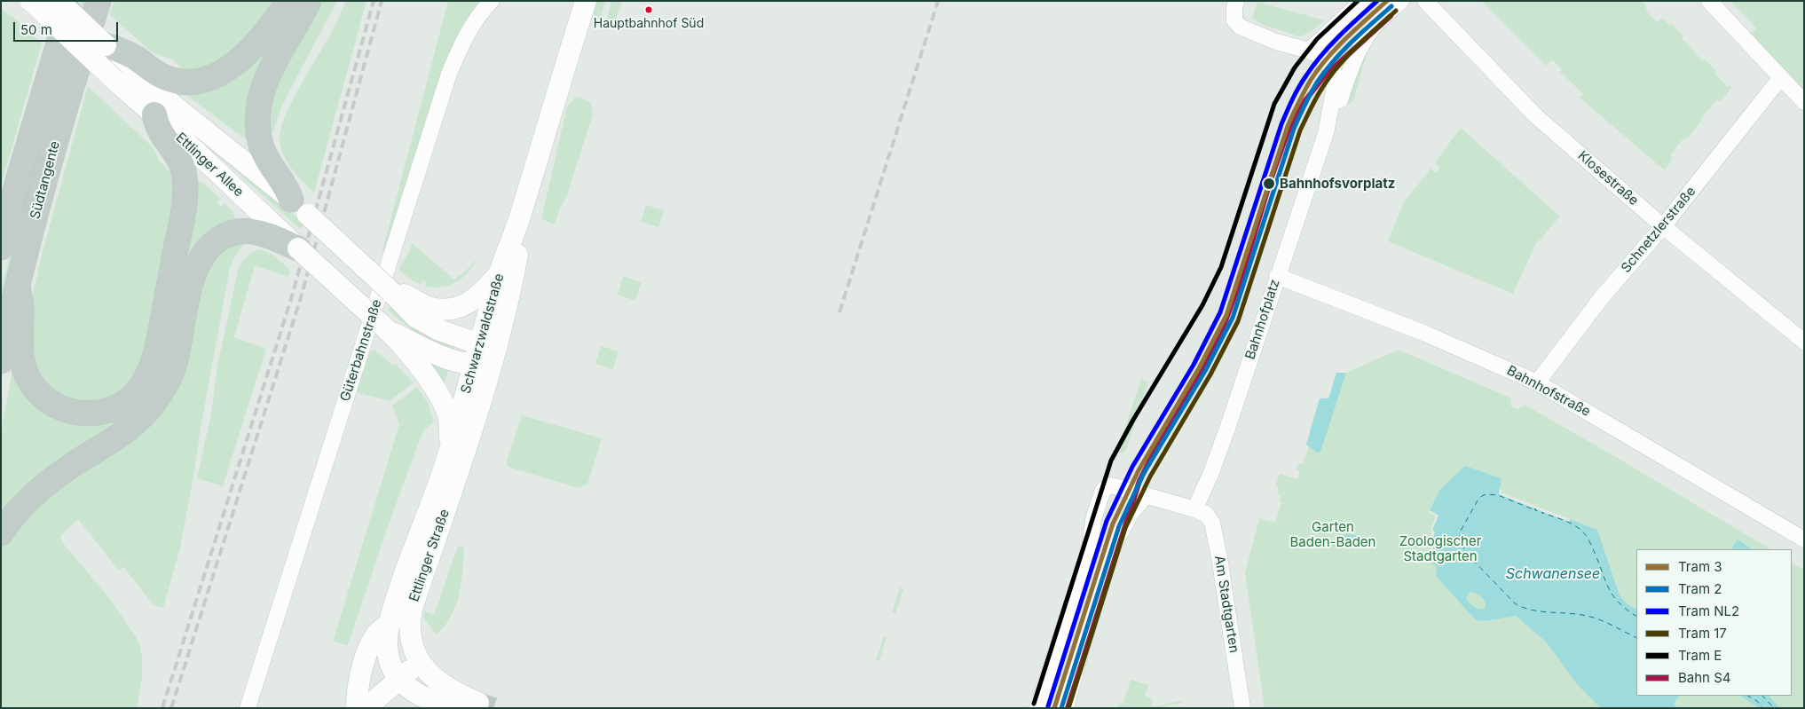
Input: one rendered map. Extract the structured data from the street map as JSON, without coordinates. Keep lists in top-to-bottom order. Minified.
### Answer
{"streets":{"highway":["Südtangente"],"main road":["Ettlinger Allee","Schwarzwaldstraße","Ettlinger Straße"],"street":["Klosestraße","Schnetzlerstraße","Bahnhofplatz","Güterbahnstraße","Bahnhofstraße","Am Stadtgarten"]},"crossings":[["Ettlinger Allee","Schwarzwaldstraße"],["Klosestraße","Schnetzlerstraße"],["Schnetzlerstraße","Bahnhofstraße"],["Bahnhofplatz","Bahnhofstraße"],["Bahnhofplatz","Am Stadtgarten"],["Schwarzwaldstraße","Ettlinger Straße"]],"water":["Schwanensee"],"parks":["Garten Baden-Baden","Zoologischer Stadtgarten"],"places":["Hauptbahnhof Süd","Bahnhofsvorplatz"],"lines":["tram line 3","tram line NL2","tram line E","tram line 2","tram line 17","rail line S4"],"legend":["Tram 3","Tram 2","Tram NL2","Tram 17","Tram E","Bahn S4"],"scale_bar":"50 m"}
